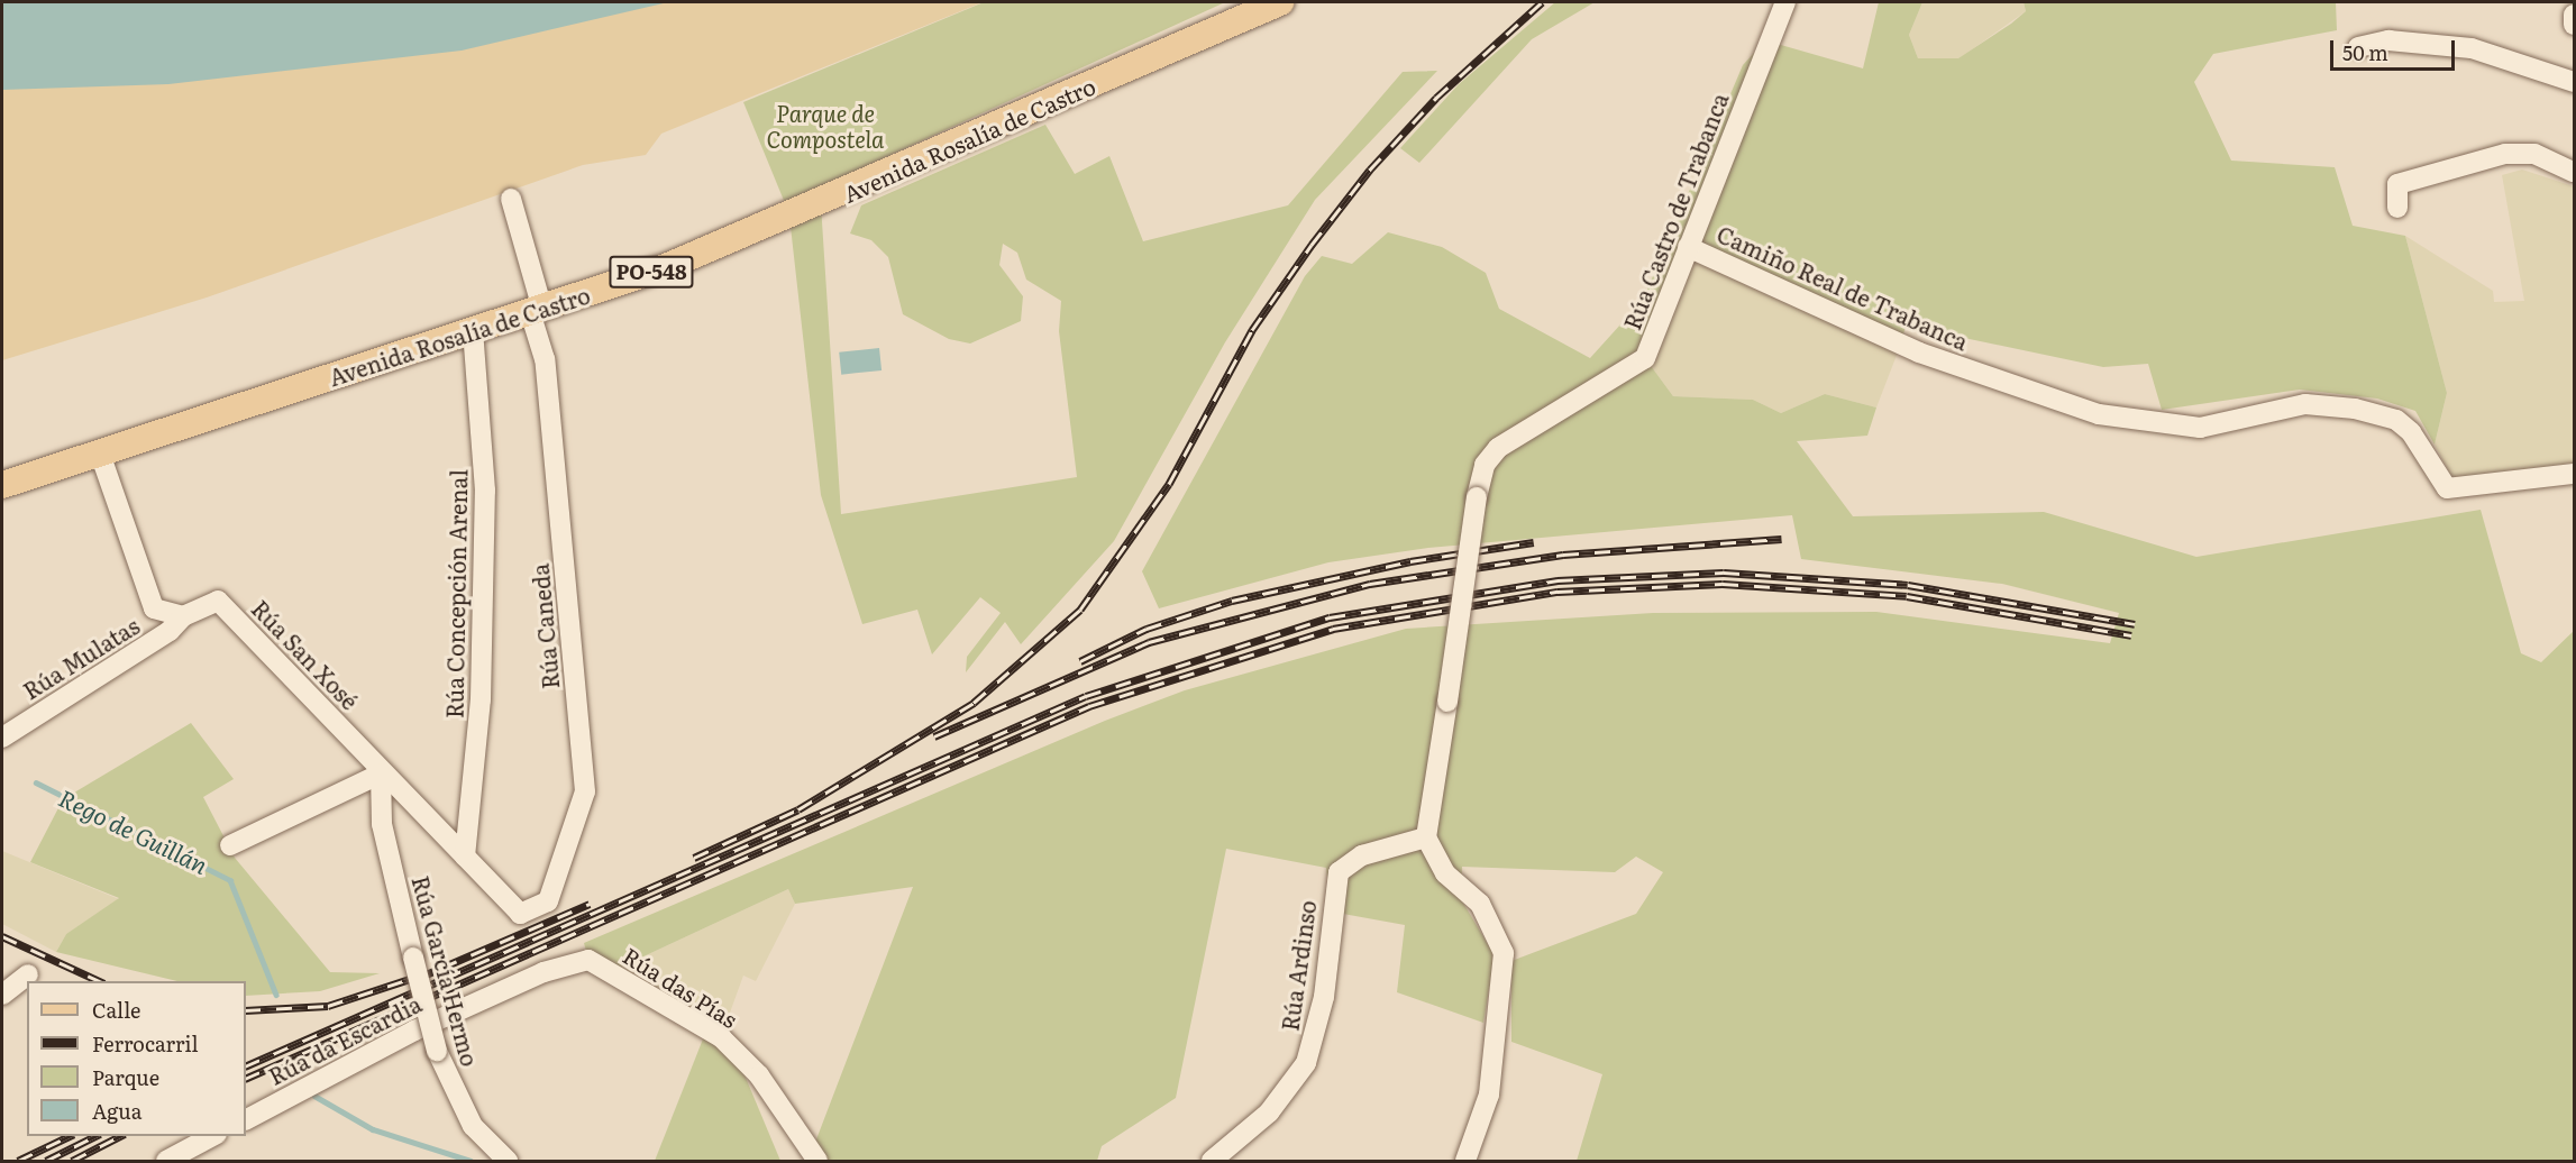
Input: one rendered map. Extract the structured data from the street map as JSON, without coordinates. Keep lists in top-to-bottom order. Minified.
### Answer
{"streets":{"main road":["Avenida Rosalía de Castro","PO-548"],"street":["Rúa Castro de Trabanca","Camiño Real de Trabanca","Rúa Concepción Arenal","Rúa Caneda","Rúa San Xosé","Rúa Mulatas","Rúa Ardinso","Rúa García Hermo","Rúa das Pías","Rúa da Escardia"]},"crossings":[["Avenida Rosalía de Castro","Rúa Concepción Arenal"],["Avenida Rosalía de Castro","Rúa Caneda"],["Rúa Castro de Trabanca","Camiño Real de Trabanca"],["Rúa Castro de Trabanca","Rúa Ardinso"],["Rúa Concepción Arenal","Rúa San Xosé"],["Rúa Caneda","Rúa San Xosé"],["Rúa San Xosé","Rúa Mulatas"],["Rúa San Xosé","Rúa García Hermo"],["Rúa das Pías","Rúa da Escardia"]],"water":["Rego de Guillán"],"parks":["Parque de Compostela"],"legend":["Calle","Ferrocarril","Parque","Agua"],"scale_bar":"50 m"}
